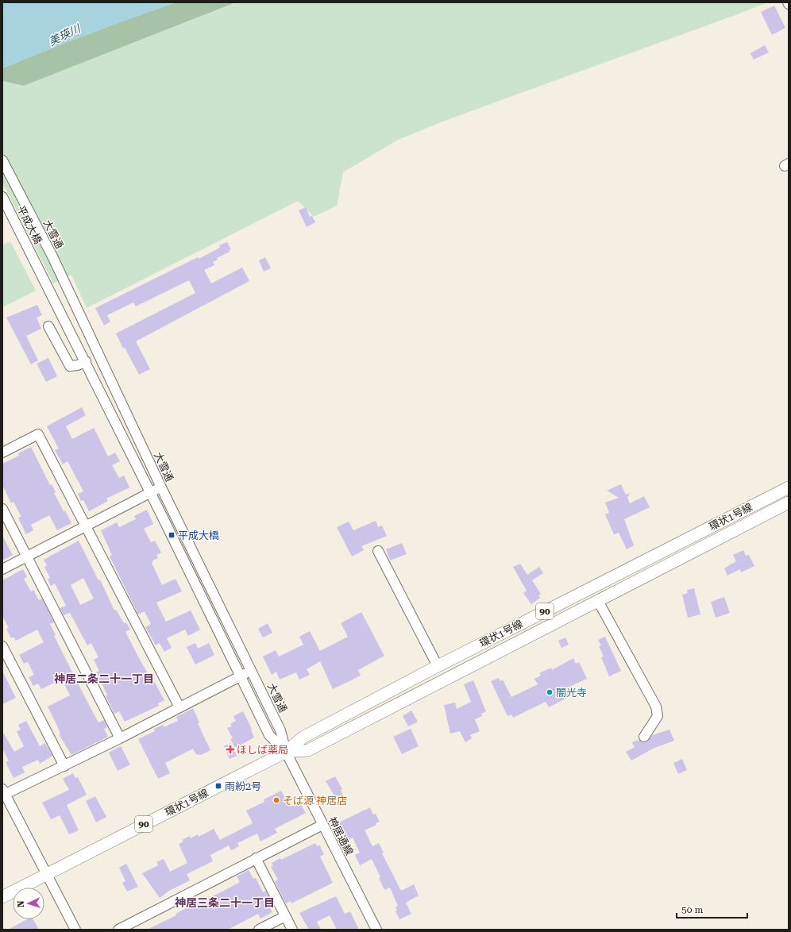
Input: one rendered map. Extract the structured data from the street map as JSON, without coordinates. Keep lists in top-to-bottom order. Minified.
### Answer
{"streets":{"main road":["環状1号線","90"],"street":["平成大橋","大雪通","神居通線"]},"crossings":[["大雪通","環状1号線"],["大雪通","神居通線"],["環状1号線","神居通線"]],"districts":["神居二条二十一丁目","神居三条二十一丁目"],"water":["美瑛川"],"places":{"transit":["平成大橋","雨紛2号"],"other":["闇光寺","そば源 神居店"],"health":["ほしば薬局"]},"scale_bar":"50 m","north":"left"}
